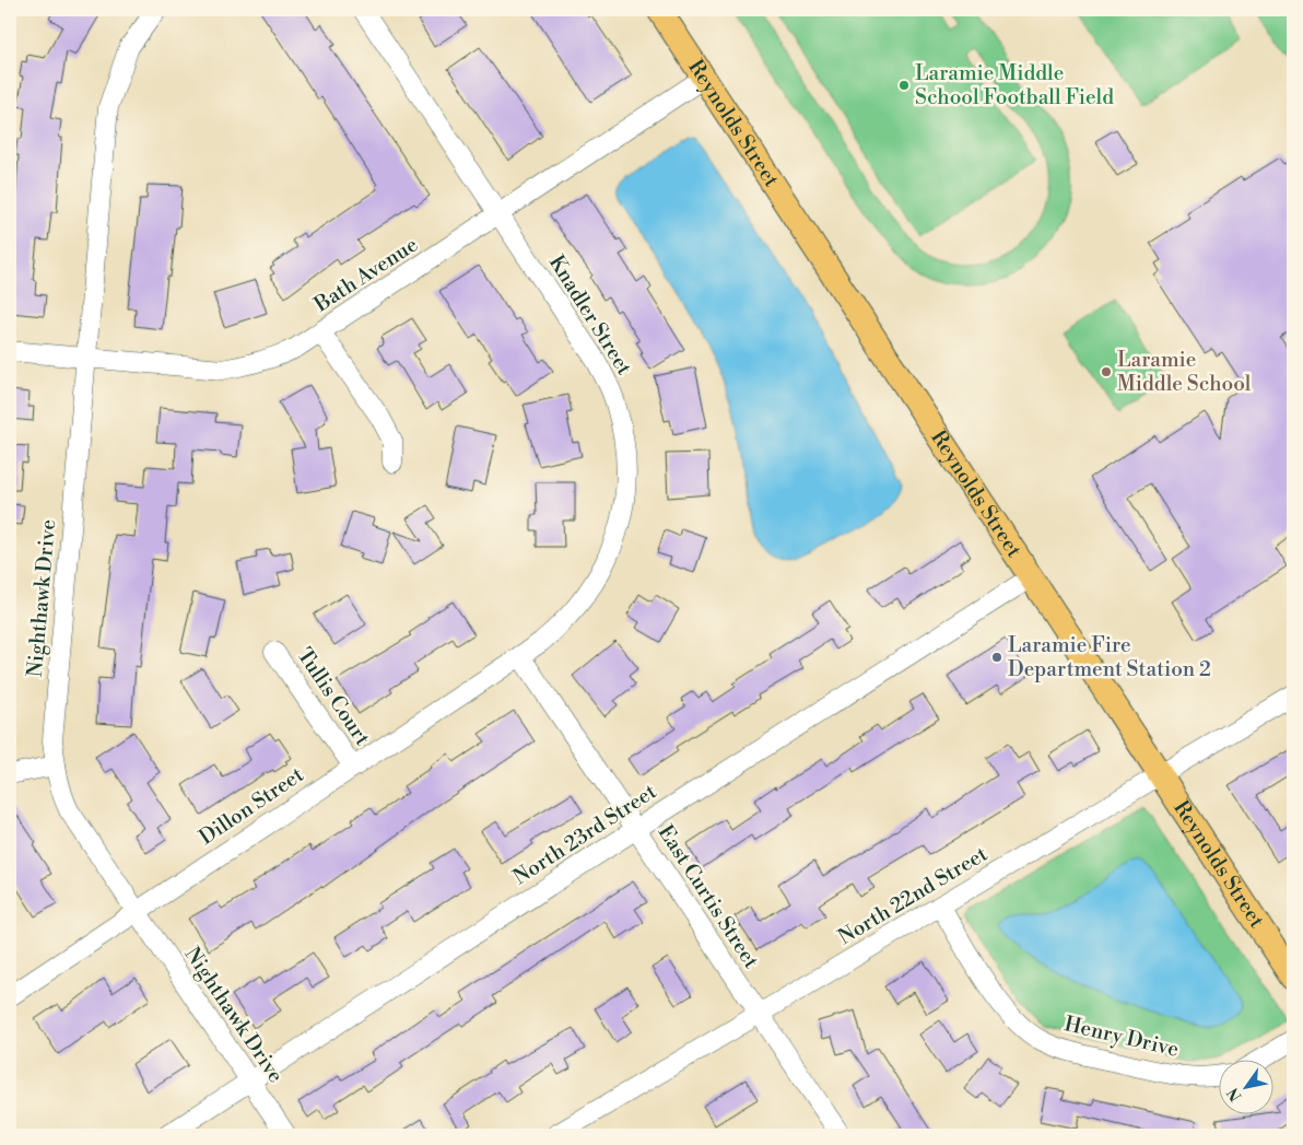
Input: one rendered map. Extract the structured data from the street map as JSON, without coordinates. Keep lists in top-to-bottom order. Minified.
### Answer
{"streets":{"main road":["Reynolds Street"],"street":["Bath Avenue","Knadler Street","Nighthawk Drive","Tullis Court","Dillon Street","North 23rd Street","North 22nd Street","East Curtis Street","Henry Drive"]},"crossings":[["Reynolds Street","Bath Avenue"],["Reynolds Street","North 23rd Street"],["Reynolds Street","North 22nd Street"],["Bath Avenue","Knadler Street"],["Bath Avenue","Nighthawk Drive"],["Knadler Street","Dillon Street"],["Knadler Street","East Curtis Street"],["Nighthawk Drive","Dillon Street"],["Nighthawk Drive","North 23rd Street"],["Tullis Court","Dillon Street"],["Dillon Street","East Curtis Street"],["North 23rd Street","East Curtis Street"],["North 22nd Street","East Curtis Street"],["North 22nd Street","Henry Drive"]],"places":["Laramie Middle School Football Field","Laramie Middle School","Laramie Fire Department Station 2"],"north":"bottom left"}
